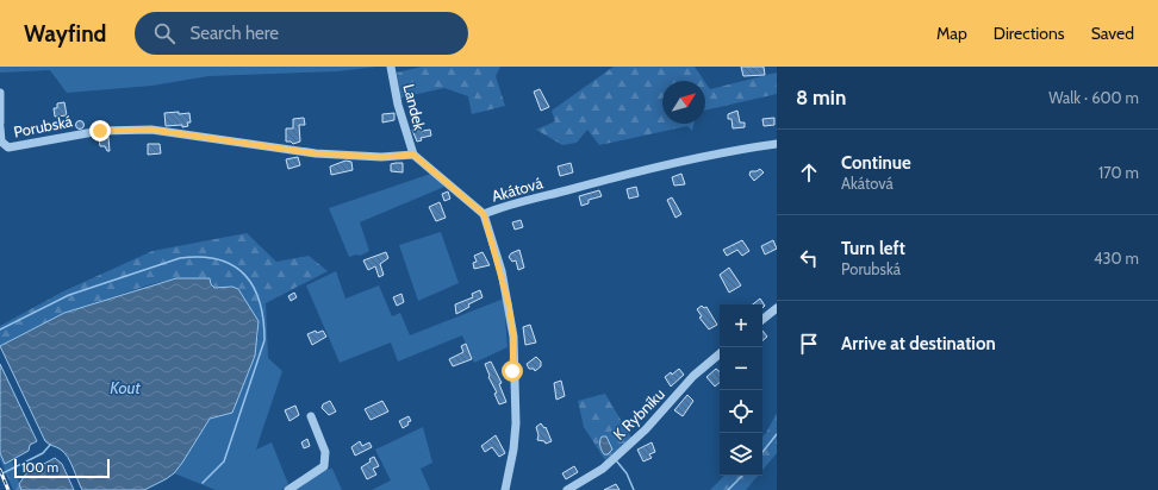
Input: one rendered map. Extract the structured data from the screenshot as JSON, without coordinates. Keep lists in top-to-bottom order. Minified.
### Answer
{"streets":{"street":["Landek","Porubská","Akátová","K Rybníku"]},"crossings":[["Landek","Porubská"]],"water":["Kout"],"scale_bar":"100 m","north":"top right","page":{"header":"Wayfind","search":"Search here","nav":["Map","Directions","Saved"],"heading":["8 min","Walk · 600 m"],"list":[["Continue","Akátová","170 m"],["Turn left","Porubská","430 m"],"Arrive at destination"],"map_buttons":["+","−"],"scale":"100 m"}}
